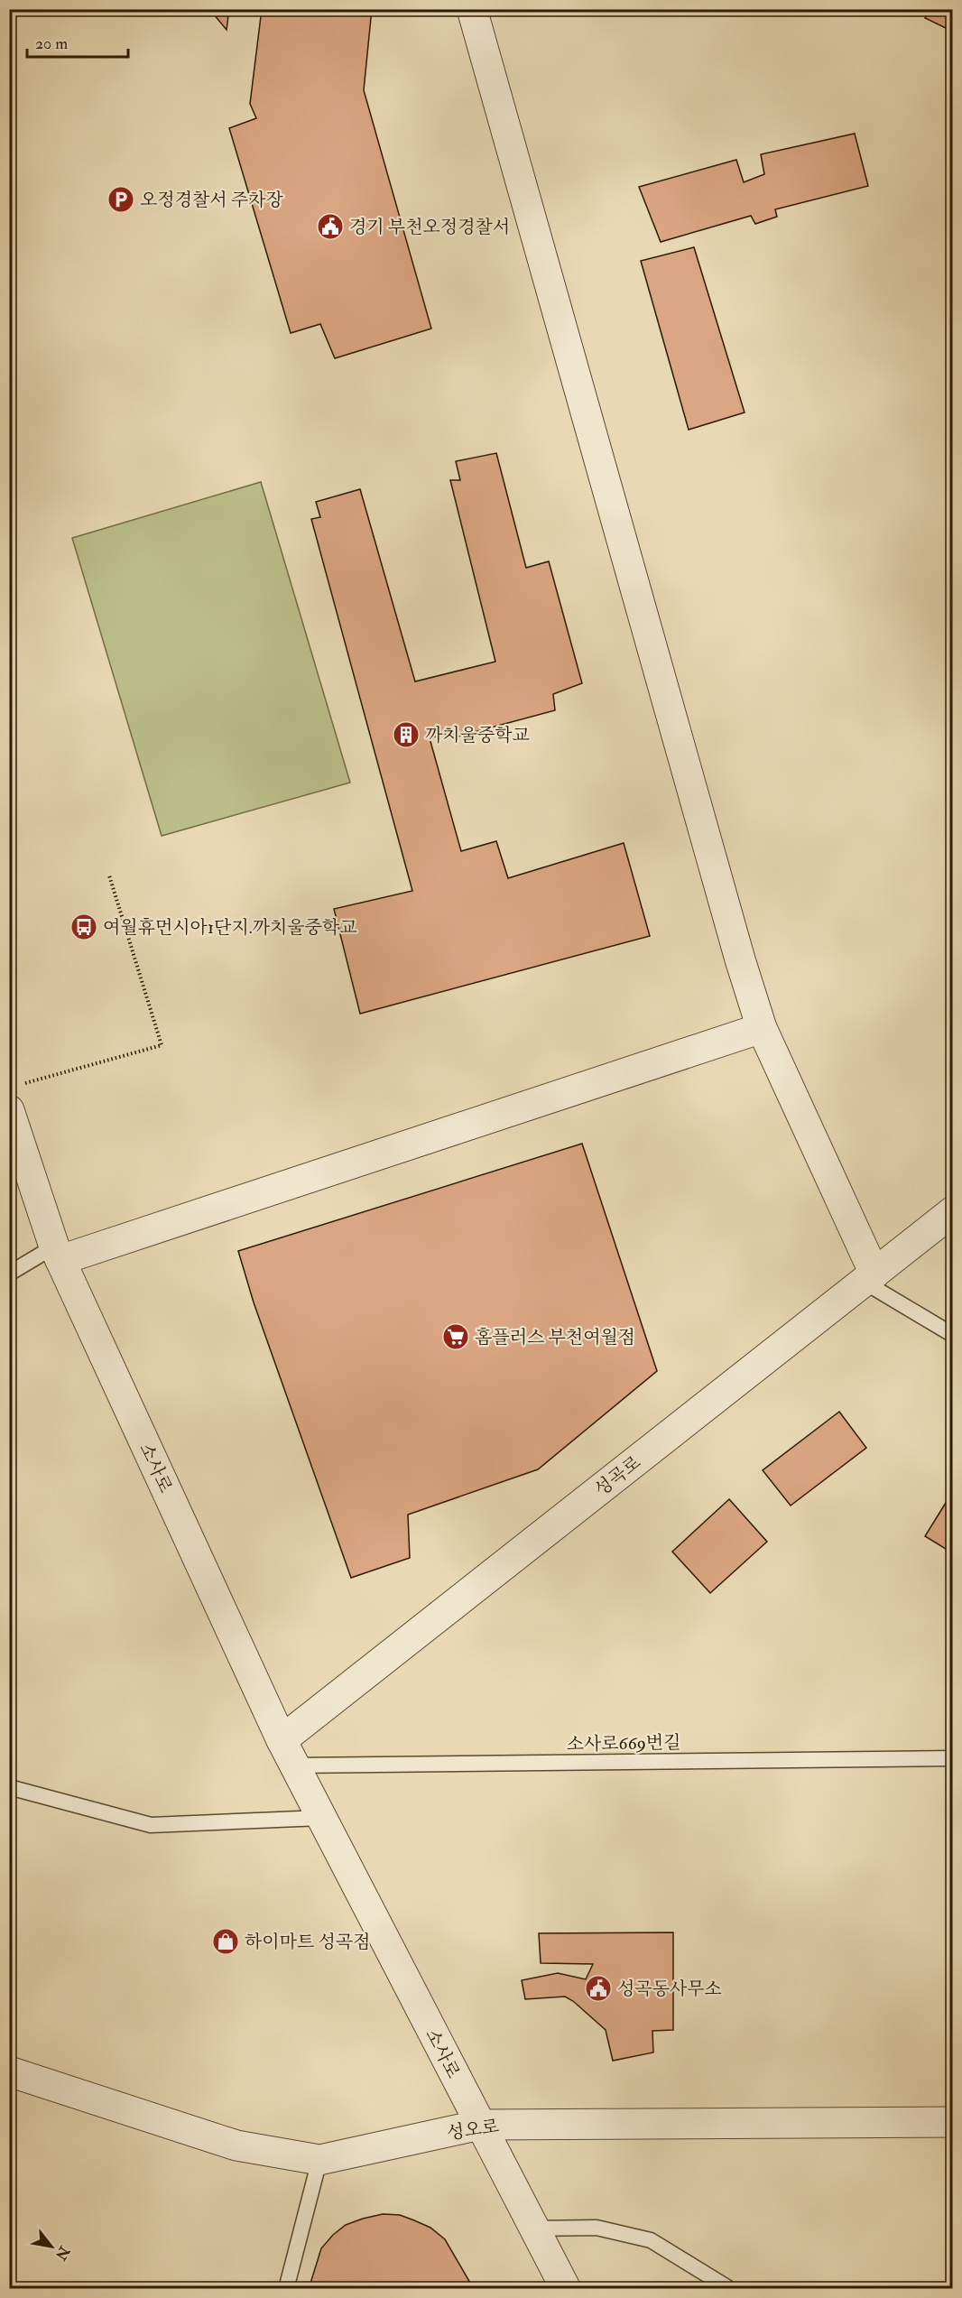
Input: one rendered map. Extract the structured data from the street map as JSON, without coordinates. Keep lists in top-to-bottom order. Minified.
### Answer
{"streets":{"street":["소사로","성곡로","성오로"],"lane":["소사로669번길"]},"crossings":[["소사로","성곡로"],["소사로","소사로669번길"],["소사로","성오로"],["성곡로","소사로669번길"]],"places":{"parking":["오정경찰서 주차장"],"public building":["경기 부천오정경찰서","성곡동사무소"],"building":["까치울중학교"],"bus stop":["여월휴먼시아1단지.까치울중학교"],"supermarket":["홈플러스 부천여월점"],"shop":["하이마트 성곡점"]},"scale_bar":"20 m","north":"bottom right"}
